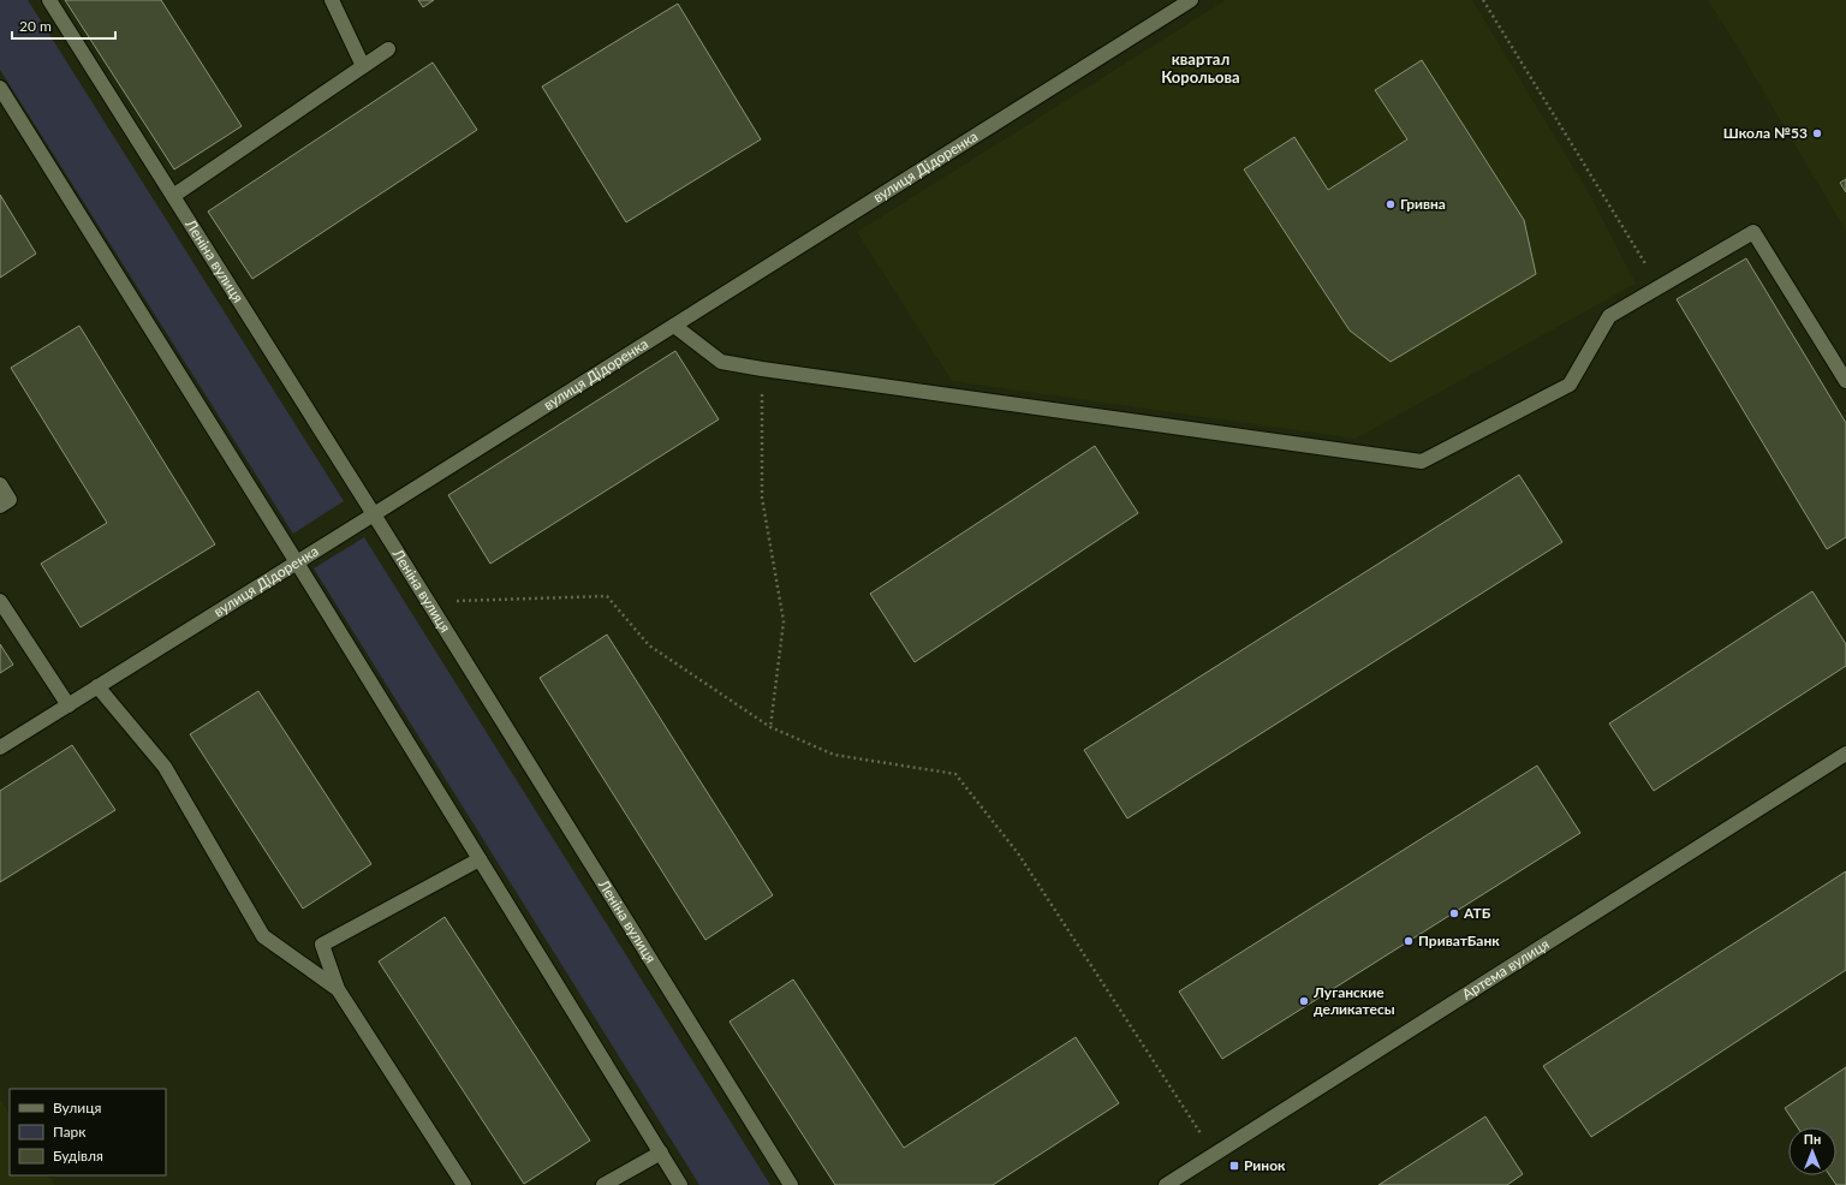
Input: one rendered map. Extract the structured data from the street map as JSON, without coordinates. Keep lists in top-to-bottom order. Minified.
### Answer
{"streets":{"street":["вулиця Дідоренка","Леніна вулиця","Артема вулиця"]},"crossings":[["вулиця Дідоренка","Леніна вулиця"]],"districts":["квартал Корольова"],"places":{"other":["Школа №53","Гривна","АТБ","ПриватБанк","Луганские деликатесы"],"transit":["Ринок"]},"legend":["Вулиця","Парк","Будівля"],"scale_bar":"20 m","north":"top"}
